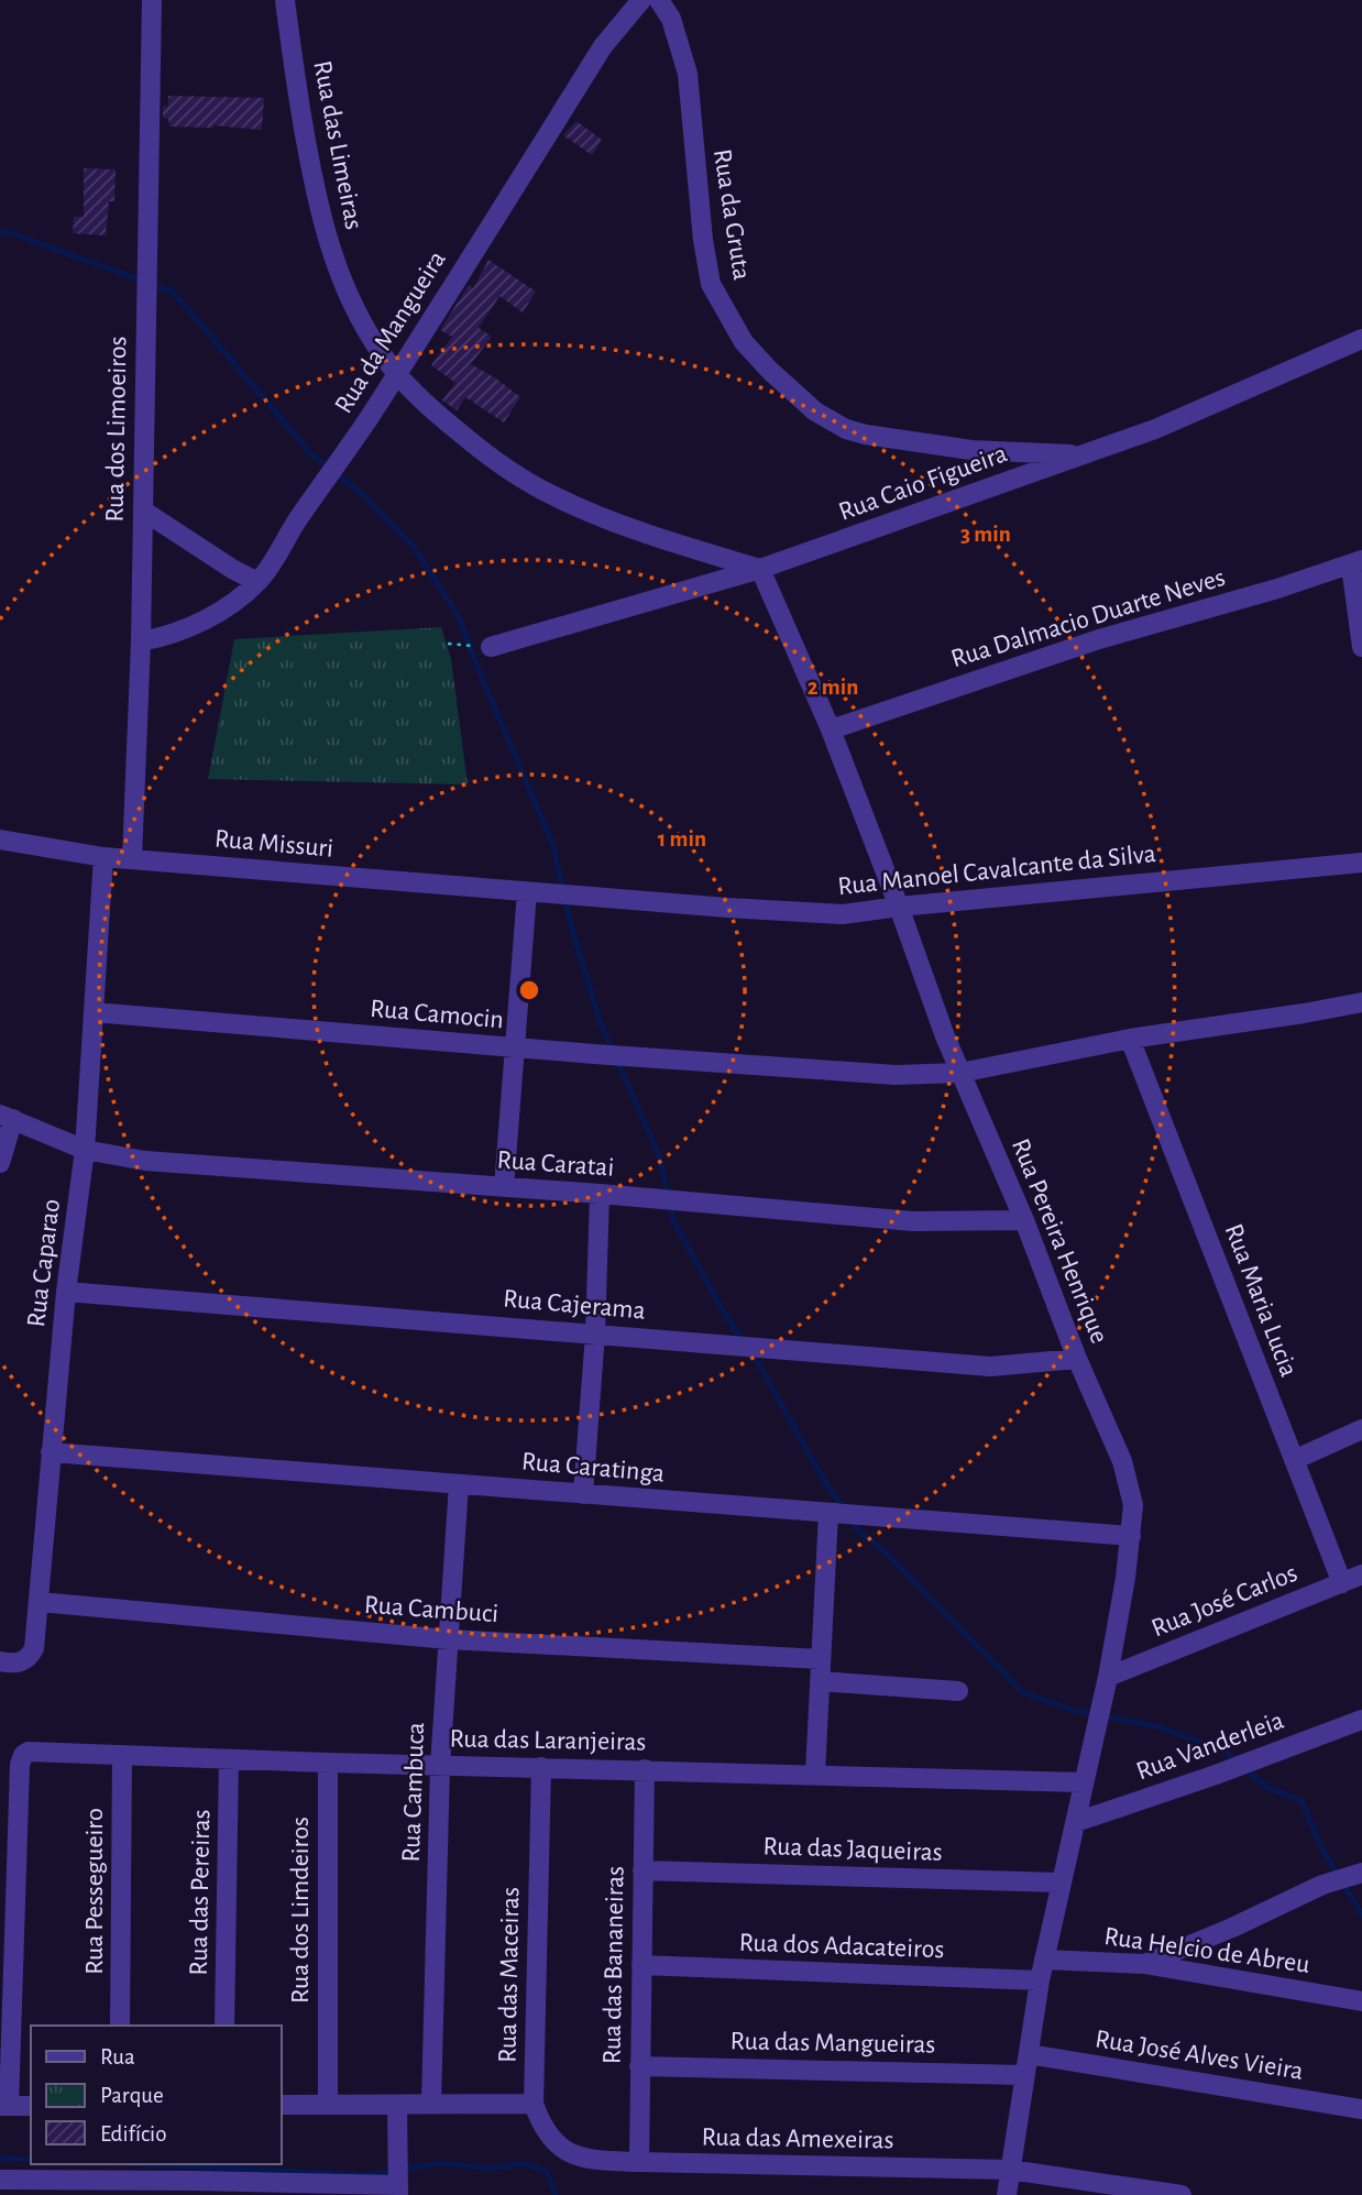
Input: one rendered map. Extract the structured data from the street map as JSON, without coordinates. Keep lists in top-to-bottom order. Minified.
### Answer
{"streets":{"street":["Rua das Limeiras","Rua da Gruta","Rua da Mangueira","Rua dos Limoeiros","Rua Caio Figueira","Rua Dalmacio Duarte Neves","Rua Missuri","Rua Manoel Cavalcante da Silva","Rua Camocin","Rua Caratai","Rua Pereira Henrique","Rua Caparao","Rua Maria Lucia","Rua Cajerama","Rua Caratinga","Rua José Carlos","Rua Cambuci","Rua das Laranjeiras","Rua Vanderleia","Rua Cambuca","Rua das Jaqueiras","Rua Pessegueiro","Rua das Pereiras","Rua dos Limdeiros","Rua dos Adacateiros","Rua Helcio de Abreu","Rua das Bananeiras","Rua das Maceiras","Rua das Mangueiras","Rua José Alves Vieira","Rua das Amexeiras"]},"crossings":[["Rua das Limeiras","Rua da Mangueira"],["Rua das Limeiras","Rua Caio Figueira"],["Rua das Limeiras","Rua Pereira Henrique"],["Rua da Gruta","Rua Caio Figueira"],["Rua da Mangueira","Rua dos Limoeiros"],["Rua dos Limoeiros","Rua Missuri"],["Rua Caio Figueira","Rua Pereira Henrique"],["Rua Dalmacio Duarte Neves","Rua Pereira Henrique"],["Rua Missuri","Rua Manoel Cavalcante da Silva"],["Rua Missuri","Rua Caparao"],["Rua Manoel Cavalcante da Silva","Rua Pereira Henrique"],["Rua Camocin","Rua Pereira Henrique"],["Rua Camocin","Rua Caparao"],["Rua Camocin","Rua Maria Lucia"],["Rua Caratai","Rua Pereira Henrique"],["Rua Caratai","Rua Caparao"],["Rua Pereira Henrique","Rua Cajerama"],["Rua Pereira Henrique","Rua Caratinga"],["Rua Pereira Henrique","Rua José Carlos"],["Rua Pereira Henrique","Rua das Laranjeiras"],["Rua Pereira Henrique","Rua Vanderleia"],["Rua Pereira Henrique","Rua das Jaqueiras"],["Rua Pereira Henrique","Rua dos Adacateiros"],["Rua Pereira Henrique","Rua Helcio de Abreu"],["Rua Pereira Henrique","Rua das Mangueiras"],["Rua Pereira Henrique","Rua José Alves Vieira"],["Rua Pereira Henrique","Rua das Amexeiras"],["Rua Caparao","Rua Cajerama"],["Rua Caparao","Rua Caratinga"],["Rua Caparao","Rua Cambuci"],["Rua Maria Lucia","Rua José Carlos"],["Rua Caratinga","Rua Cambuca"],["Rua Cambuci","Rua Cambuca"],["Rua das Laranjeiras","Rua Cambuca"],["Rua das Laranjeiras","Rua Pessegueiro"],["Rua das Laranjeiras","Rua das Pereiras"],["Rua das Laranjeiras","Rua dos Limdeiros"],["Rua das Laranjeiras","Rua das Bananeiras"],["Rua das Laranjeiras","Rua das Maceiras"],["Rua das Jaqueiras","Rua das Bananeiras"],["Rua dos Adacateiros","Rua das Bananeiras"],["Rua das Bananeiras","Rua das Mangueiras"],["Rua das Bananeiras","Rua das Amexeiras"],["Rua das Maceiras","Rua das Amexeiras"]],"legend":["Rua","Parque","Edifício"],"rings":["3 min","2 min","1 min"]}
